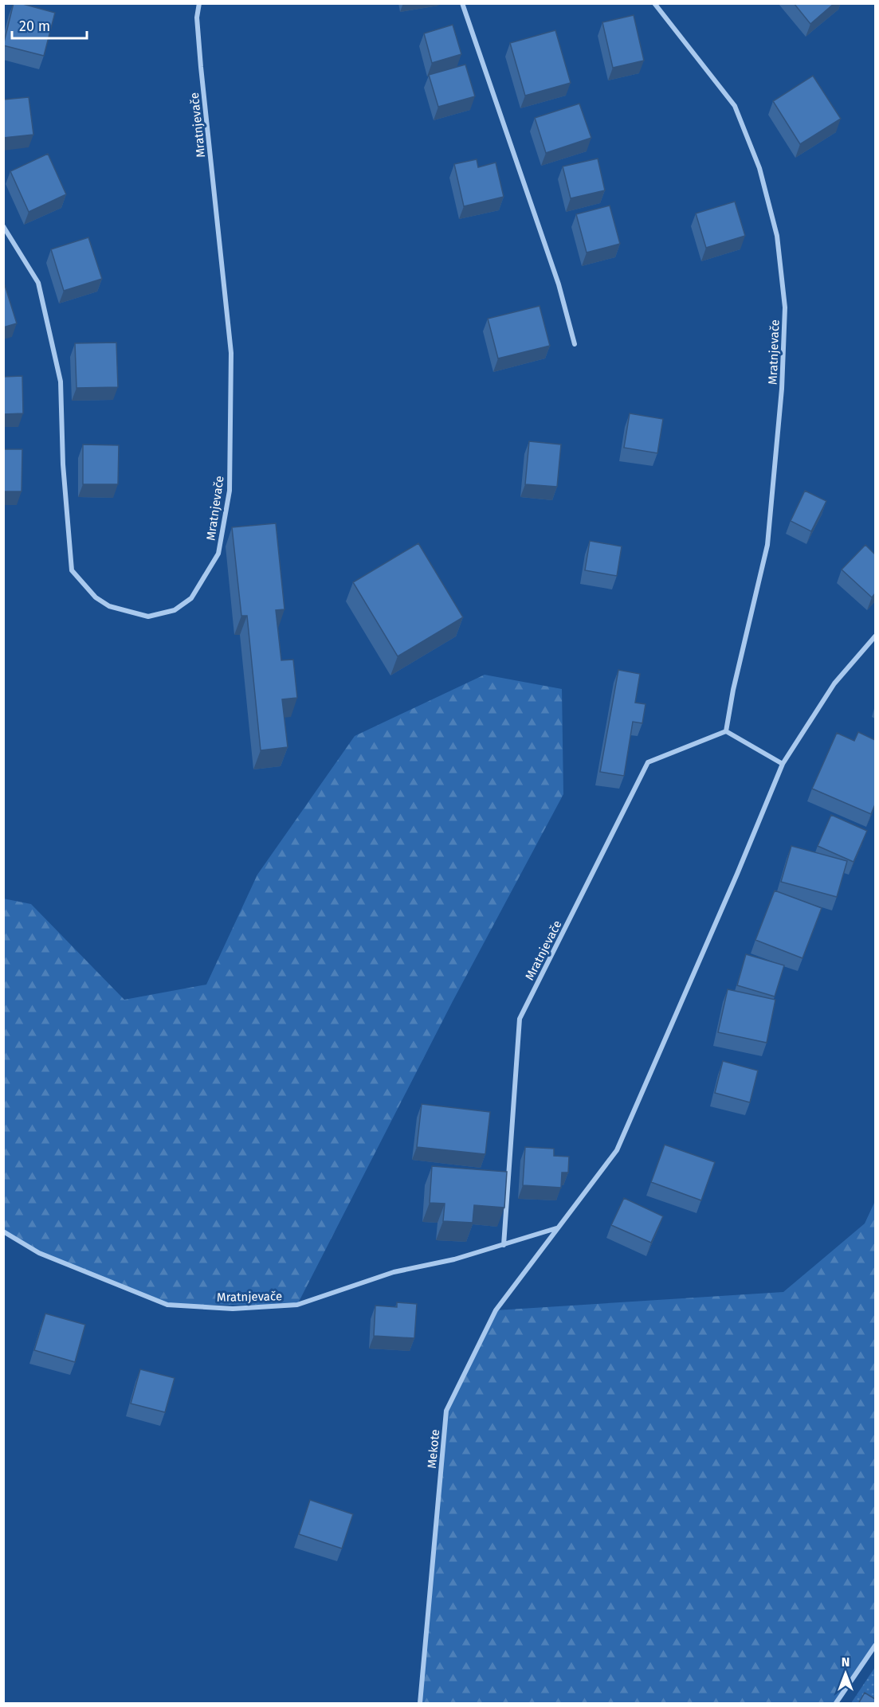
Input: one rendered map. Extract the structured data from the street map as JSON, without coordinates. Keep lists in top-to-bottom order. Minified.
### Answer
{"streets":{"street":["Mratnjevače","Mekote"]},"crossings":[["Mratnjevače","Mekote"]],"scale_bar":"20 m","north":"top"}
